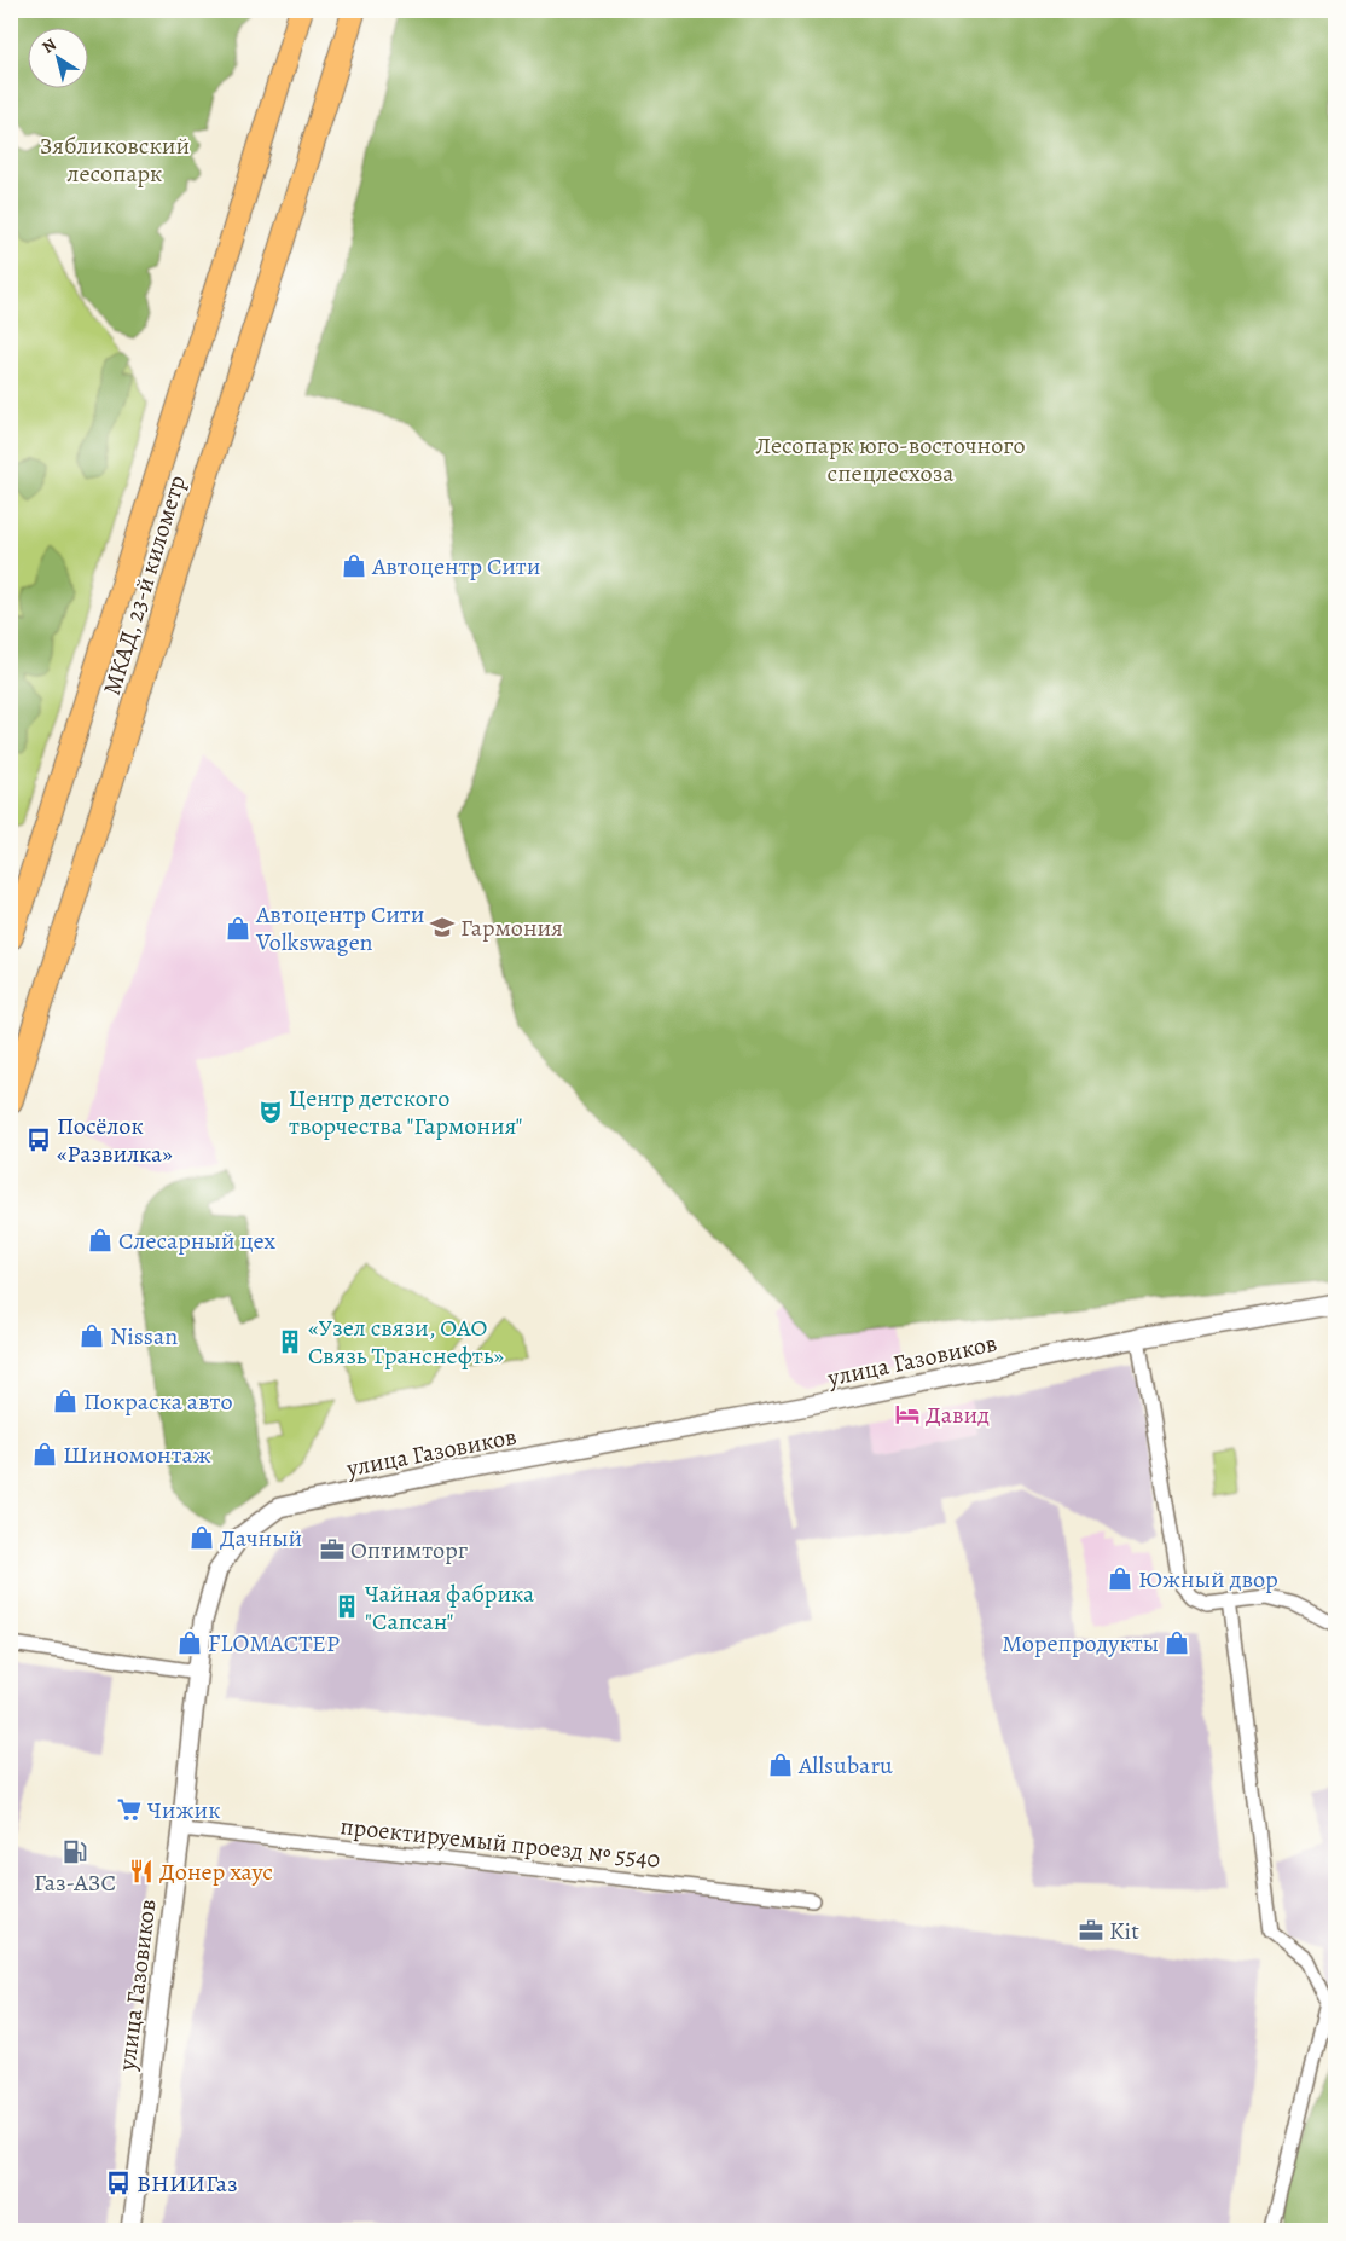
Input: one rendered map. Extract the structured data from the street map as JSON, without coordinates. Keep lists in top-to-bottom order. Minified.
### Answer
{"streets":{"highway":["МКАД, 23-й километр"],"street":["улица Газовиков","проектируемый проезд № 5540"]},"crossings":[["улица Газовиков","проектируемый проезд № 5540"]],"parks":["Зябликовский лесопарк","Лесопарк юго-восточного спецлесхоза"],"places":{"shop":["Автоцентр Сити","Автоцентр Сити Volkswagen","Слесарный цех","Nissan","Покраска авто","Шиномонтаж","Дачный","Южный двор","FLOМАСТЕР","Морепродукты","Allsubaru"],"school or university":["Гармония"],"theatre":["Центр детского творчества \"Гармония\""],"bus stop":["Посёлок «Развилка»","ВНИИГаз"],"building":["«Узел связи, ОАО Связь Транснефть»","Чайная фабрика \"Сапсан\""],"hotel":["Давид"],"office":["Оптимторг","Kit"],"supermarket":["Чижик"],"fuel station":["Газ-АЗС"],"restaurant":["Донер хаус"]},"north":"top left"}
